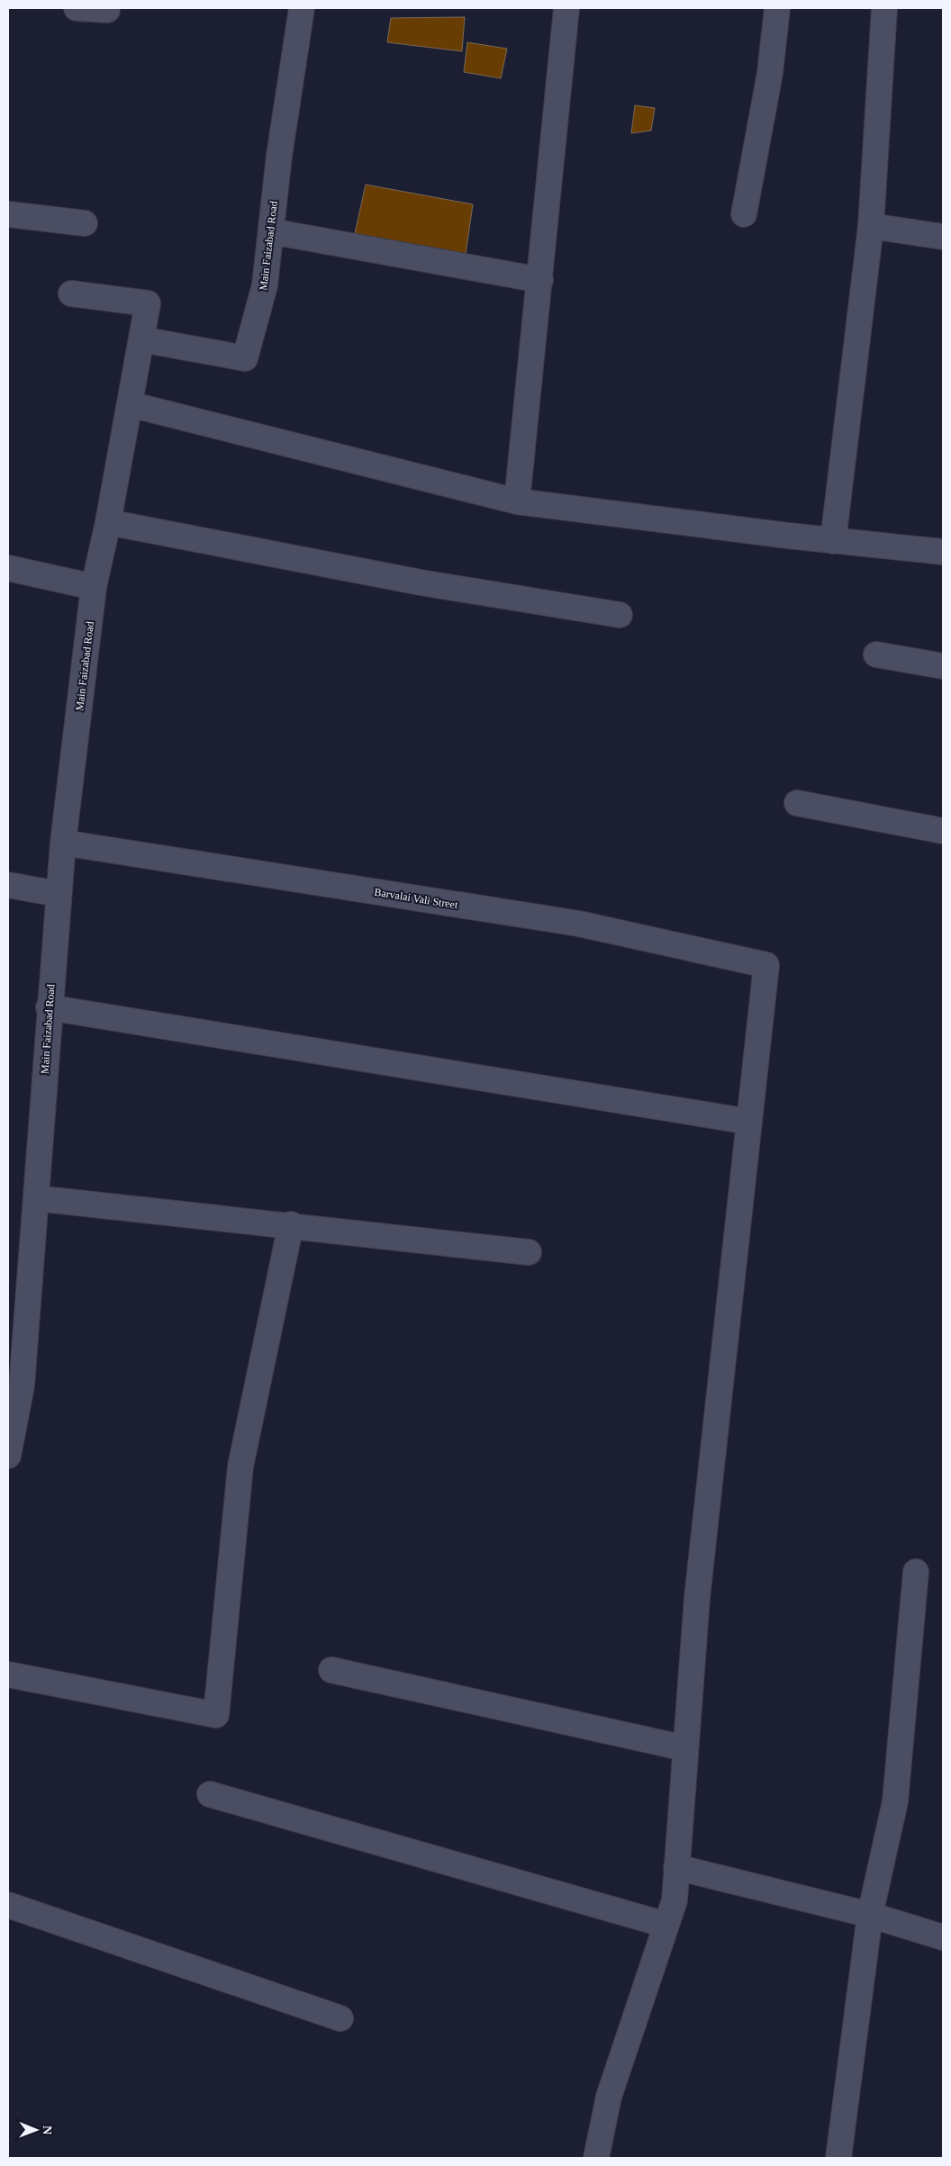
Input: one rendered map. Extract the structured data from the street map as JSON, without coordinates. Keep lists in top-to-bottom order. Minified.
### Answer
{"streets":{"street":["Main Faizabad Road","Barvalai Vali Street"]},"crossings":[["Main Faizabad Road","Barvalai Vali Street"]],"north":"right"}
